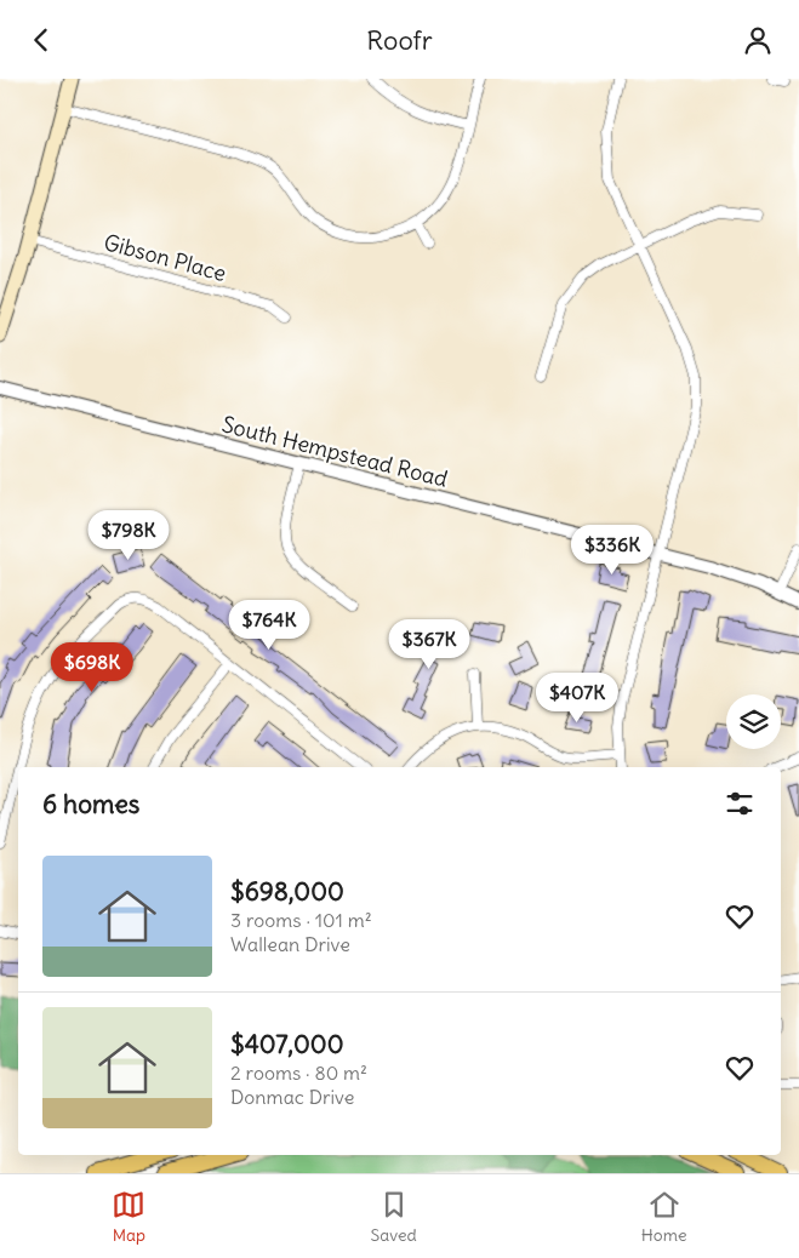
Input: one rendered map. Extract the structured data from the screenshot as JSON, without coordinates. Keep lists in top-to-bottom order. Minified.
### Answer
{"streets":{"street":["Gibson Place","South Hempstead Road"]},"page":{"header":"Roofr","price":["$798K","$336K","$764K","$367K","$698K","$407K"],"heading":"6 homes","list":[{"name":"$698,000","note":"3 rooms · 101 m² · Wallean Drive"},{"name":"$407,000","note":"2 rooms · 80 m² · Donmac Drive"}],"tabs":["Map","Saved","Home"]}}
